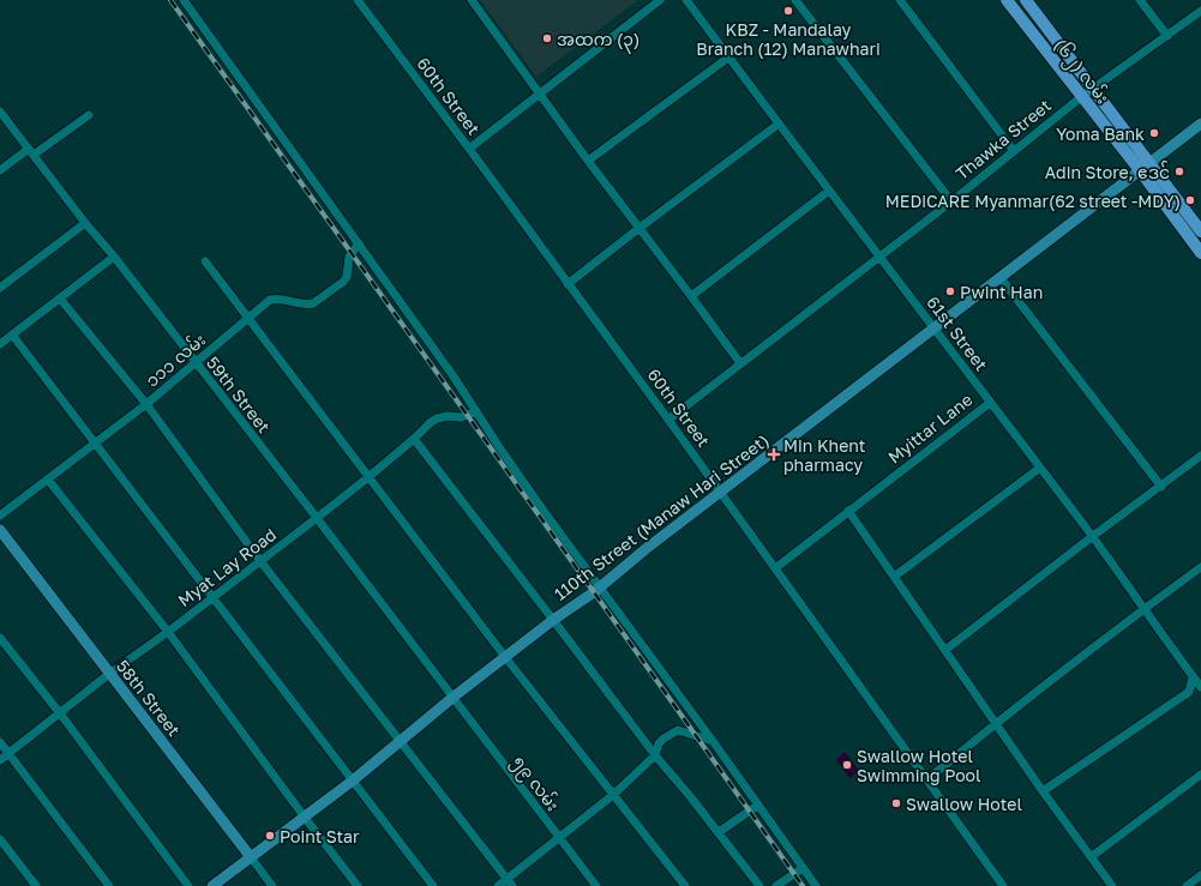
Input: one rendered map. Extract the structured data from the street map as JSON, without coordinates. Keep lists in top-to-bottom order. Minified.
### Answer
{"streets":{"main road":["(၆၂) လမ်း","110th Street (Manaw Hari Street)","58th Street"],"street":["60th Street","Thawka Street","61st Street","၁၁၁ လမ်း","59th Street","Myittar Lane","Myat Lay Road","၅၉ လမ်း"]},"crossings":[["(၆၂) လမ်း","Thawka Street"],["(၆၂) လမ်း","110th Street (Manaw Hari Street)"],["60th Street","Thawka Street"],["60th Street","Myittar Lane"],["60th Street","110th Street (Manaw Hari Street)"],["Thawka Street","61st Street"],["61st Street","Myittar Lane"],["61st Street","110th Street (Manaw Hari Street)"],["၁၁၁ လမ်း","59th Street"],["59th Street","110th Street (Manaw Hari Street)"],["59th Street","Myat Lay Road"],["59th Street","၅၉ လမ်း"],["110th Street (Manaw Hari Street)","58th Street"],["110th Street (Manaw Hari Street)","၅၉ လမ်း"],["Myat Lay Road","58th Street"]],"places":{"other":["KBZ - Mandalay Branch (12) Manawhari","အထက (၃)","Yoma Bank","Adin Store, ဧဒင်","MEDiCARE Myanmar(62 street -MDY)","Pwint Han","Swallow Hotel Swimming Pool","Swallow Hotel","Point Star"],"health":["Min Khent pharmacy"]}}
